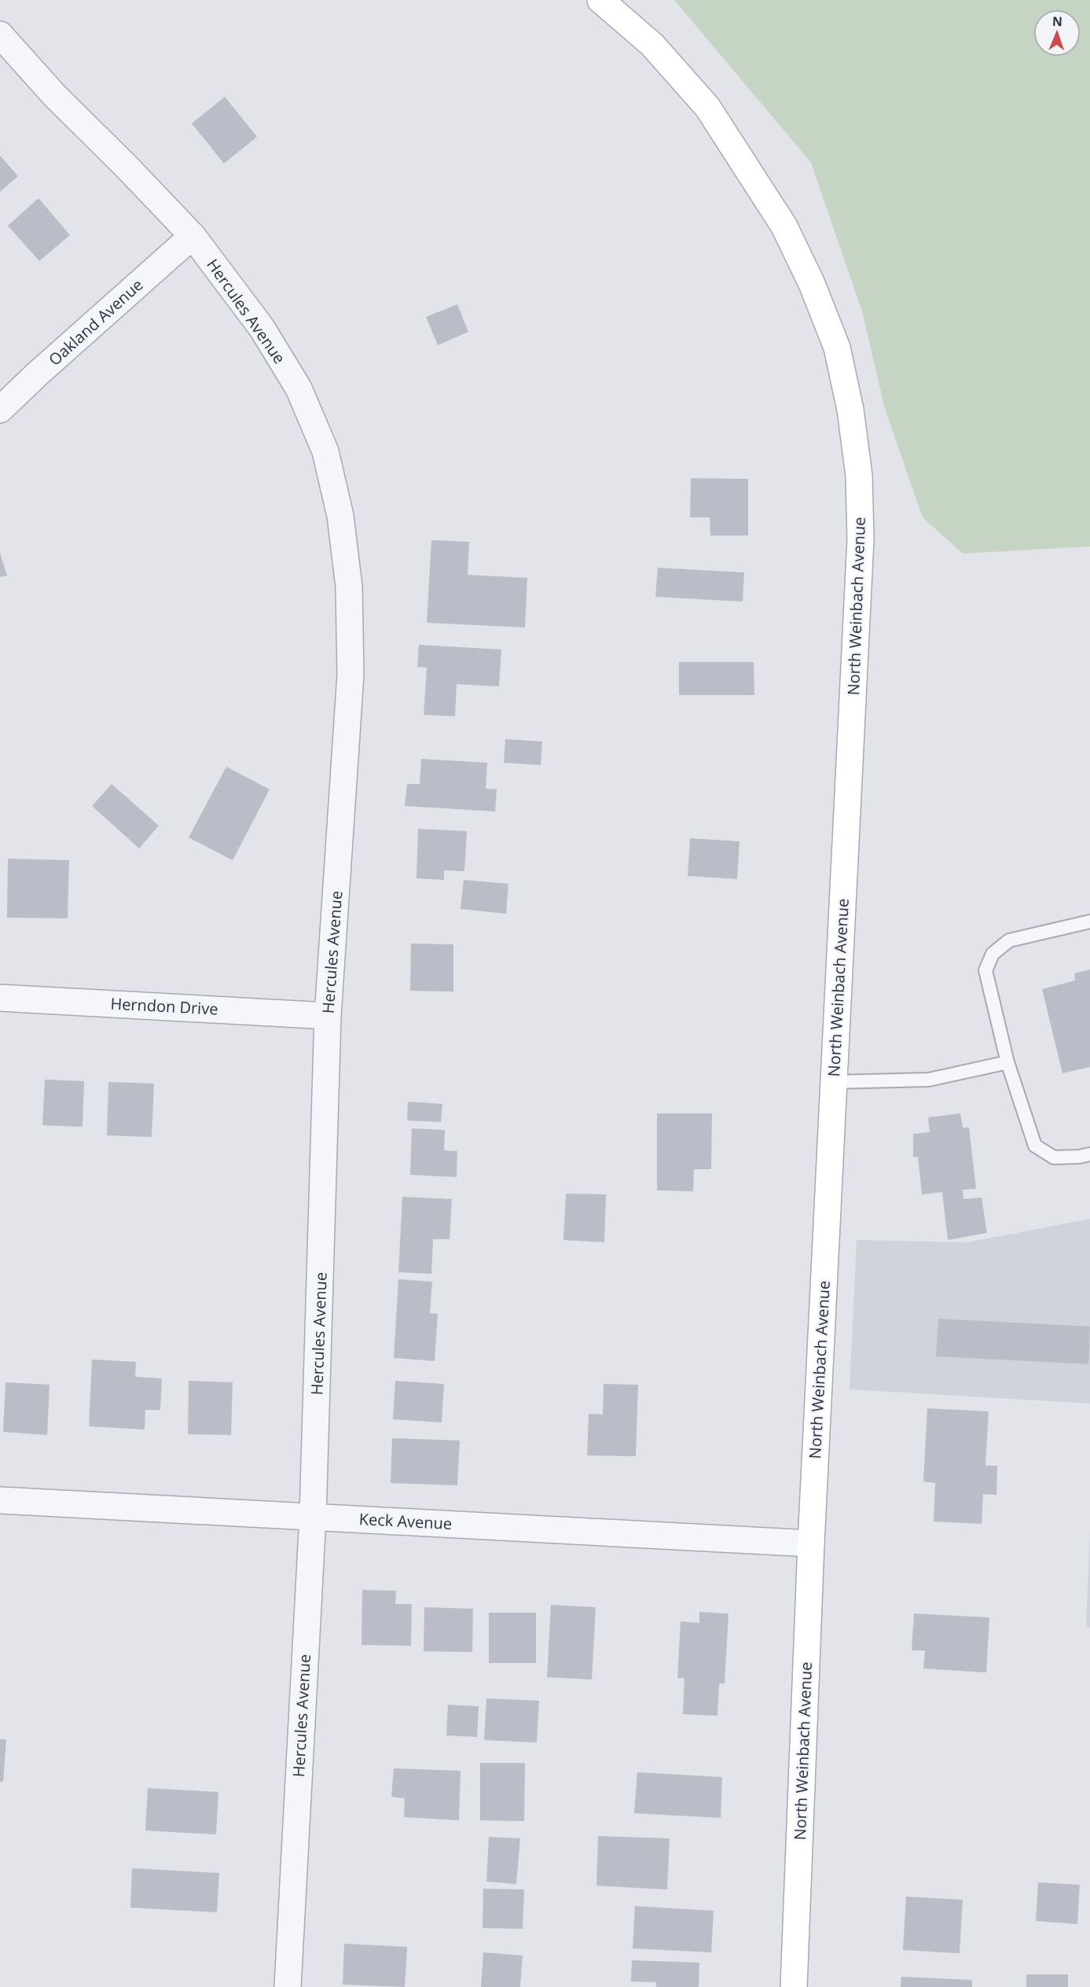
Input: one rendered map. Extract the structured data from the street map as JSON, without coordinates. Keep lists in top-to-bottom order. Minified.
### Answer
{"streets":{"main road":["North Weinbach Avenue"],"street":["Hercules Avenue","Oakland Avenue","Herndon Drive","Keck Avenue"]},"crossings":[["Hercules Avenue","Oakland Avenue"],["Hercules Avenue","Herndon Drive"],["Hercules Avenue","Keck Avenue"],["North Weinbach Avenue","Keck Avenue"]],"north":"top"}
